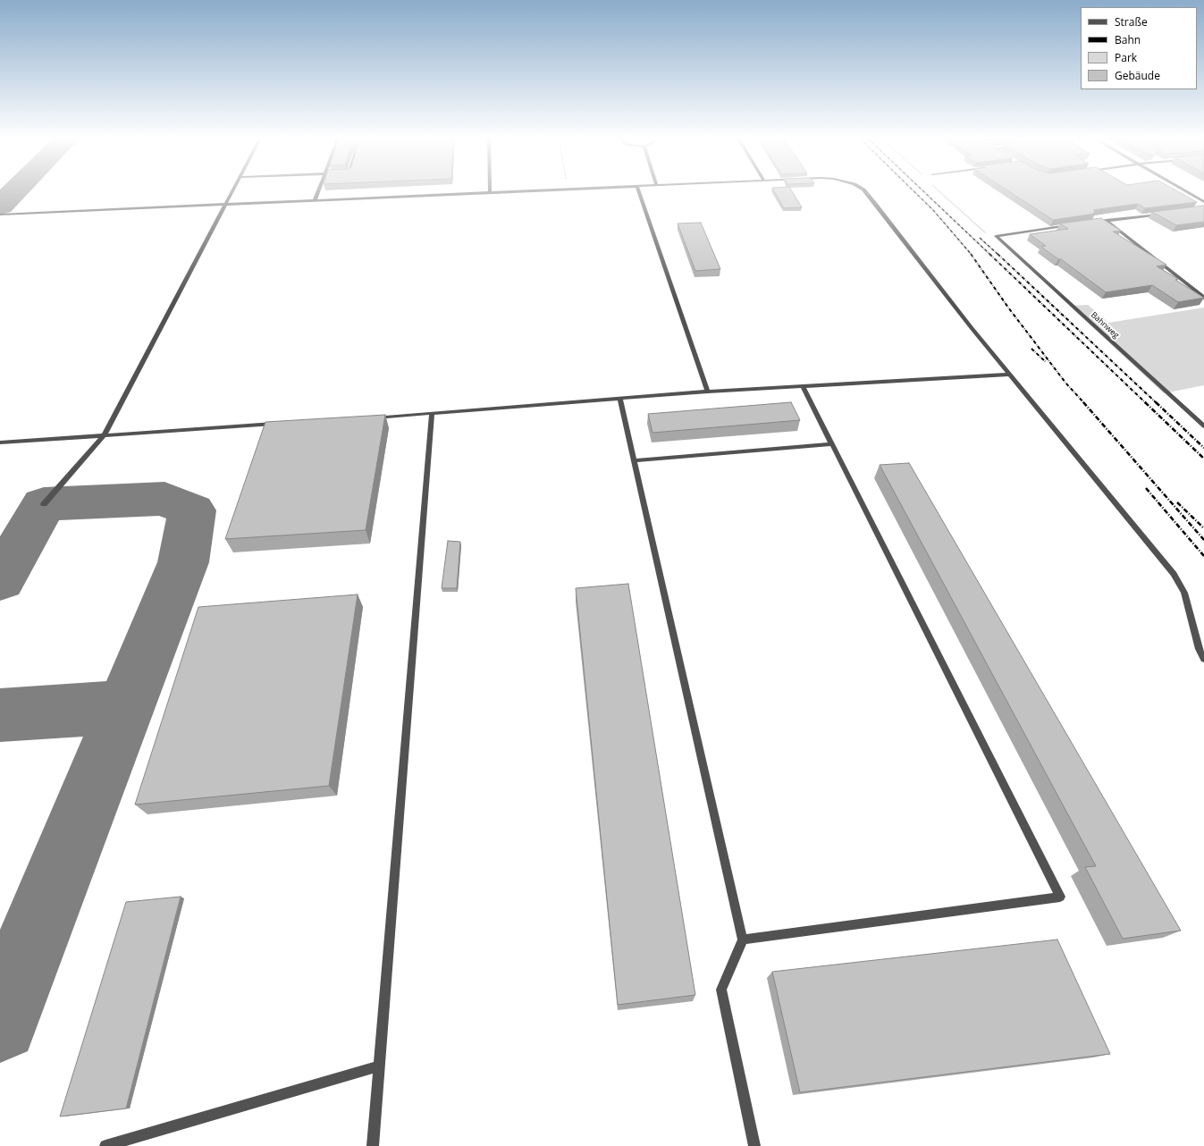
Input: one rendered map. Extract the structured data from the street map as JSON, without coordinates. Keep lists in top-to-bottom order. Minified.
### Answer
{"streets":{"street":["Bahnweg"]},"legend":["Straße","Bahn","Park","Gebäude"]}
